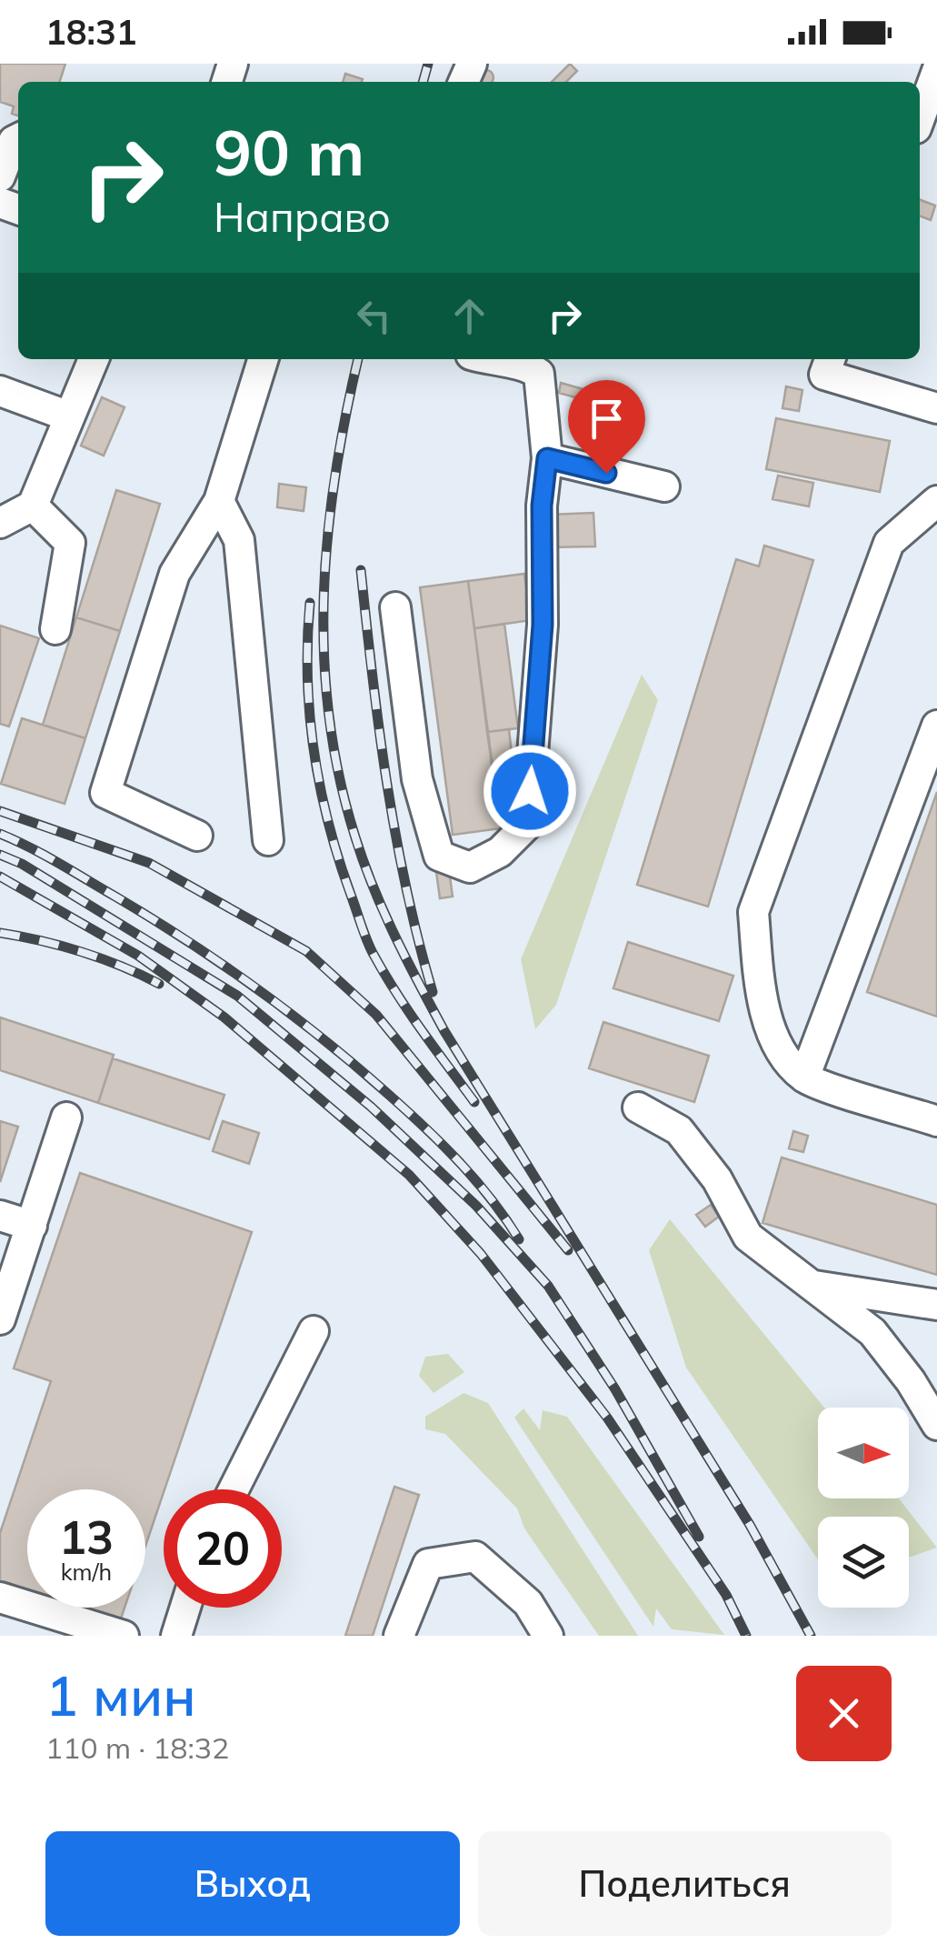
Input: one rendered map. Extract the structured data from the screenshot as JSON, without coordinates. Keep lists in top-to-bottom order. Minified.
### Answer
{"north":"right","page":{"status":"18:31","turn":["90 m","Направо"],"speed":"13 km/h","limit":"20","heading":["1 мин","110 m · 18:32"],"buttons":["Выход","Поделиться"]}}
